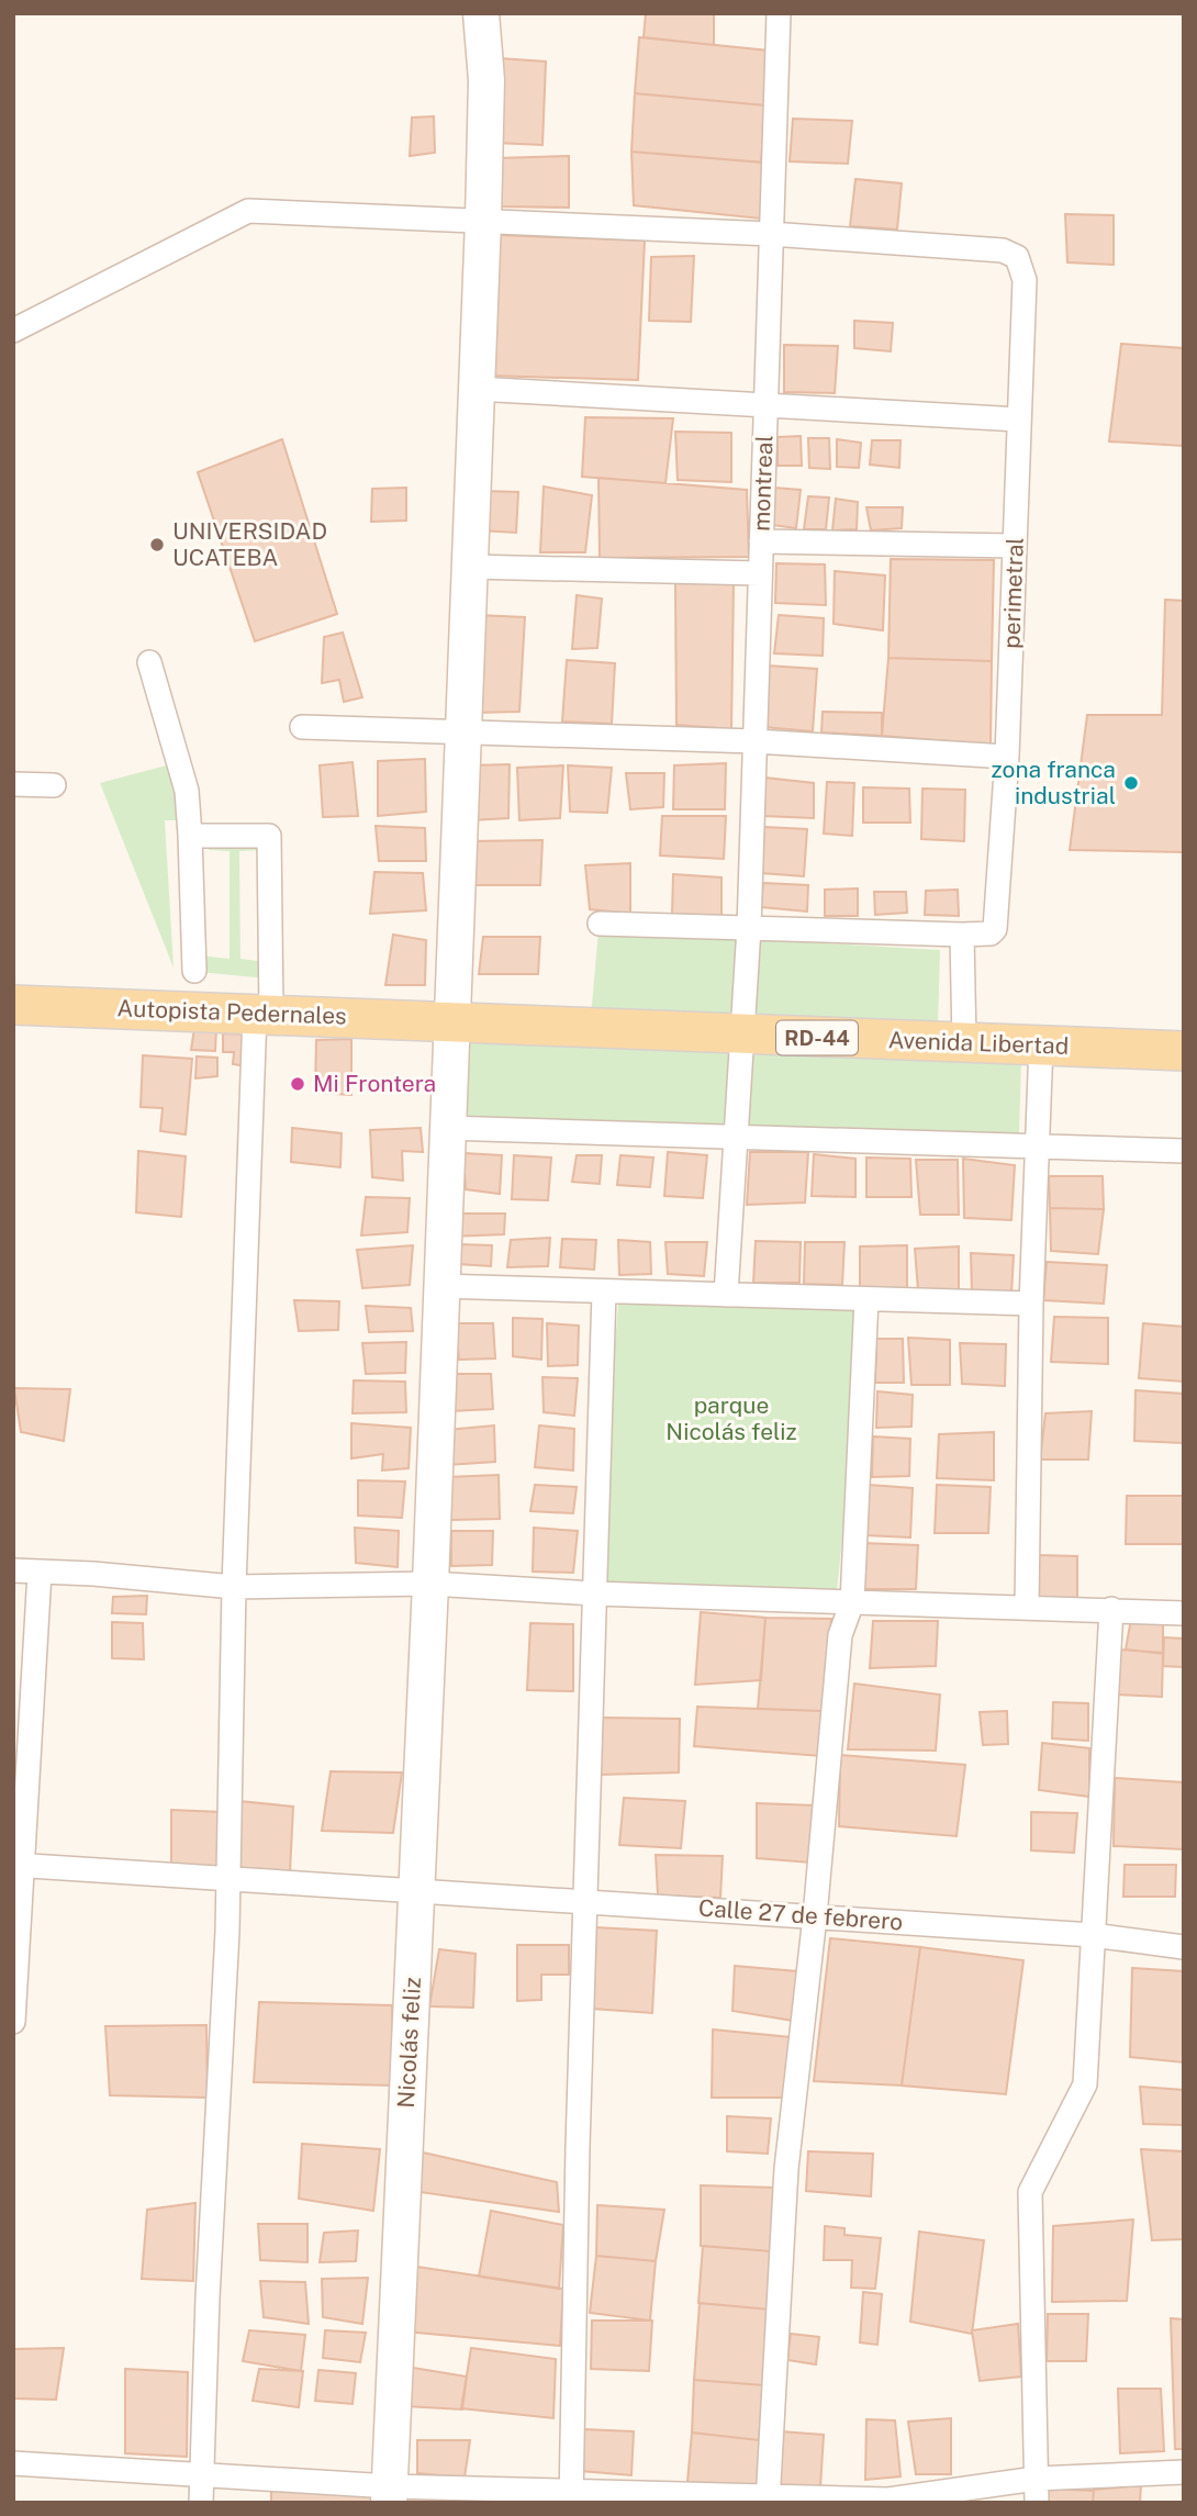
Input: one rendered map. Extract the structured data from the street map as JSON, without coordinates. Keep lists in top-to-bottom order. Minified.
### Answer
{"streets":{"main road":["Autopista Pedernales","RD-44","Avenida Libertad","Nicolás feliz"],"street":["montreal","perimetral","Calle 27 de febrero"]},"crossings":[["montreal","perimetral"],["montreal","Avenida Libertad"],["Autopista Pedernales","Avenida Libertad"],["Autopista Pedernales","Nicolás feliz"],["Avenida Libertad","Nicolás feliz"],["Calle 27 de febrero","Nicolás feliz"]],"parks":["parque Nicolás feliz"],"places":["UNIVERSIDAD UCATEBA","zona franca industrial","Mi Frontera"]}
